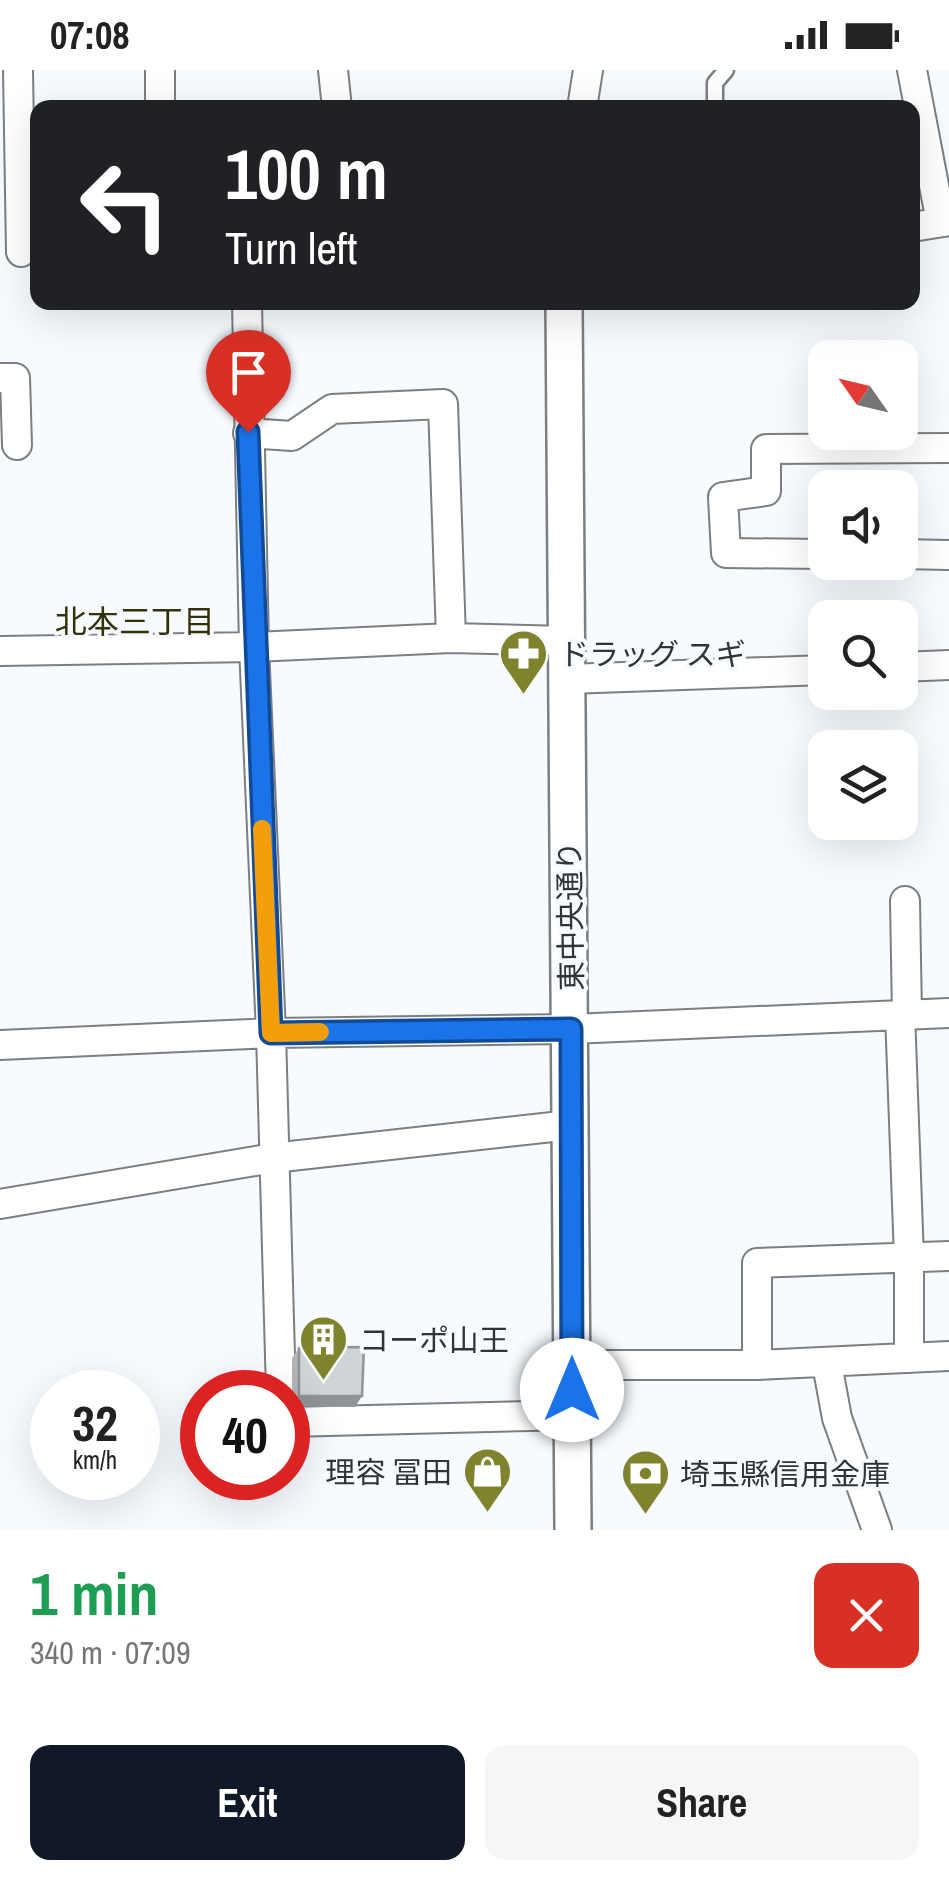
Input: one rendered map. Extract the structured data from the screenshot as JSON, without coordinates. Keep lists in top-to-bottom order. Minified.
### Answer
{"streets":{"street":["東中央通り"]},"districts":["北本三丁目"],"places":{"pharmacy":["ドラッグ スギ"],"building":["コーポ山王"],"shop":["理容 冨田"],"bank":["埼玉縣信用金庫"]},"north":"top left","page":{"status":"07:08","turn":["100 m","Turn left"],"speed":"32 km/h","limit":"40","heading":["1 min","340 m · 07:09"],"buttons":["Exit","Share"]}}
